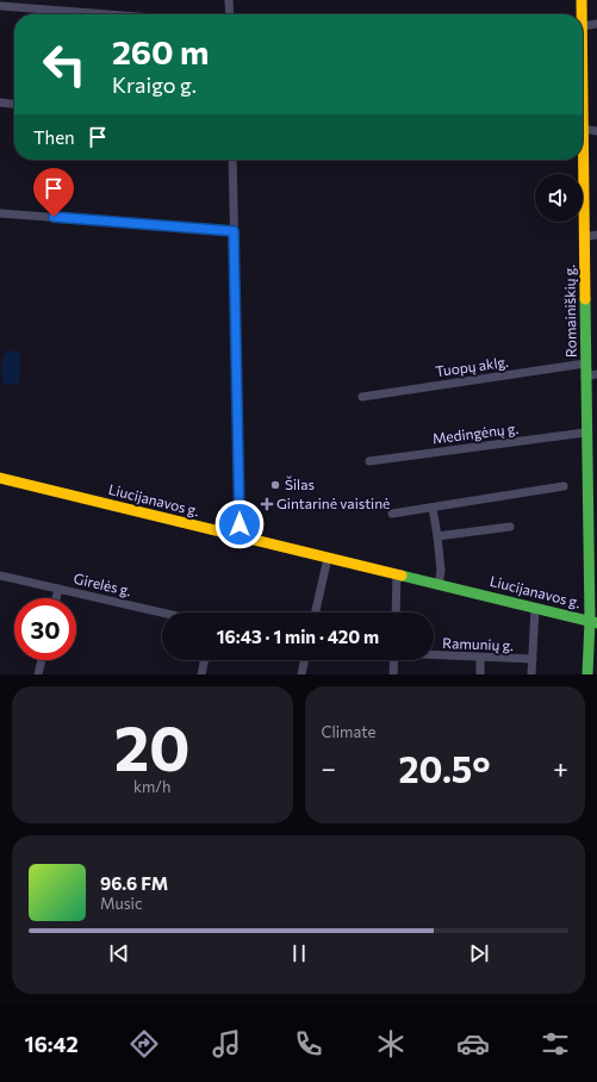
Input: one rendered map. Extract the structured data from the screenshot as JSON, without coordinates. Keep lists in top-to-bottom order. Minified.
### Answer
{"streets":{"street":["Romainiškių g.","Tuopų aklg.","Medingėnų g.","Liucijanavos g.","Girelės g.","Ramunių g."]},"crossings":[["Romainiškių g.","Tuopų aklg."],["Romainiškių g.","Medingėnų g."],["Romainiškių g.","Liucijanavos g."]],"places":{"other":["Šilas"],"health":["Gintarinė vaistinė"]},"page":{"turn":["260 m","Kraigo g."],"then":"Then","limit":"30","trip":"16:43 · 1 min · 420 m","tile":[["20","km/h"],"Climate"],"heat":["−","20.5°","+"],"song":["96.6 FM","Music"],"tabs":"16:42"}}
